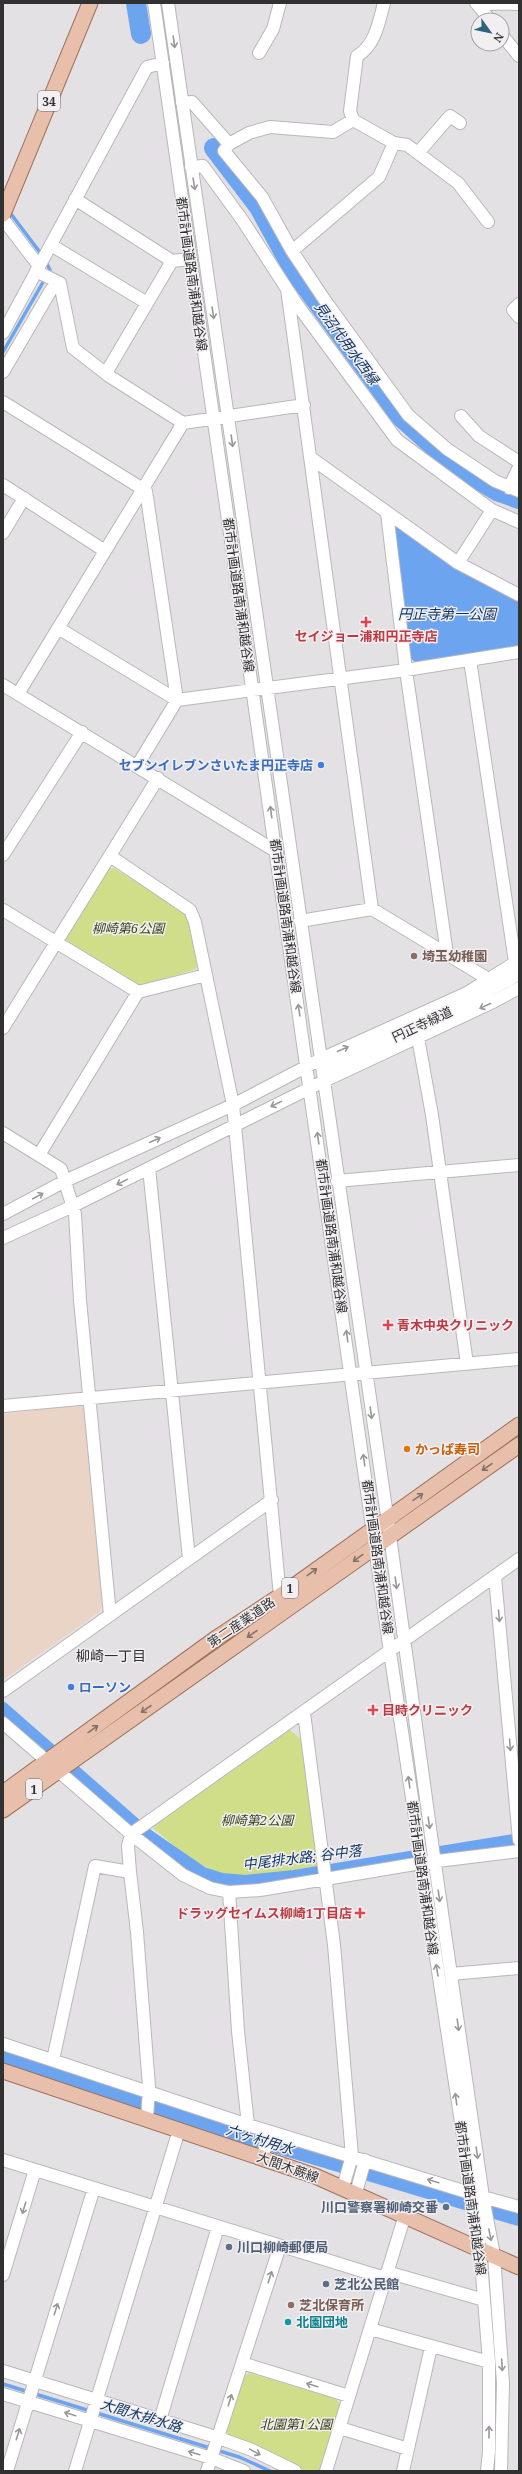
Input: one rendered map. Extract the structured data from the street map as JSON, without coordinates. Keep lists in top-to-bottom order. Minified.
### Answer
{"streets":{"main road":["34","1","第二産業道路","大間木蕨線"],"street":["都市計画道路南浦和越谷線","円正寺緑道"]},"crossings":[["都市計画道路南浦和越谷線","円正寺緑道"],["都市計画道路南浦和越谷線","第二産業道路"],["都市計画道路南浦和越谷線","大間木蕨線"]],"districts":["柳崎一丁目"],"water":["見沼代用水西縁","円正寺第一公園","中尾排水路; 谷中落","六ヶ村用水","大間木排水路"],"parks":["柳崎第6公園","柳崎第2公園","北園第1公園"],"places":{"health":["セイジョー浦和円正寺店","青木中央クリニック","目時クリニック","ドラッグセイムス柳崎1丁目店"],"other":["セブンイレブンさいたま円正寺店","埼玉幼稚園","かっぱ寿司","ローソン","川口警察署柳崎交番","川口柳崎郵便局","芝北公民館","芝北保育所","北園団地"]},"north":"bottom right"}
